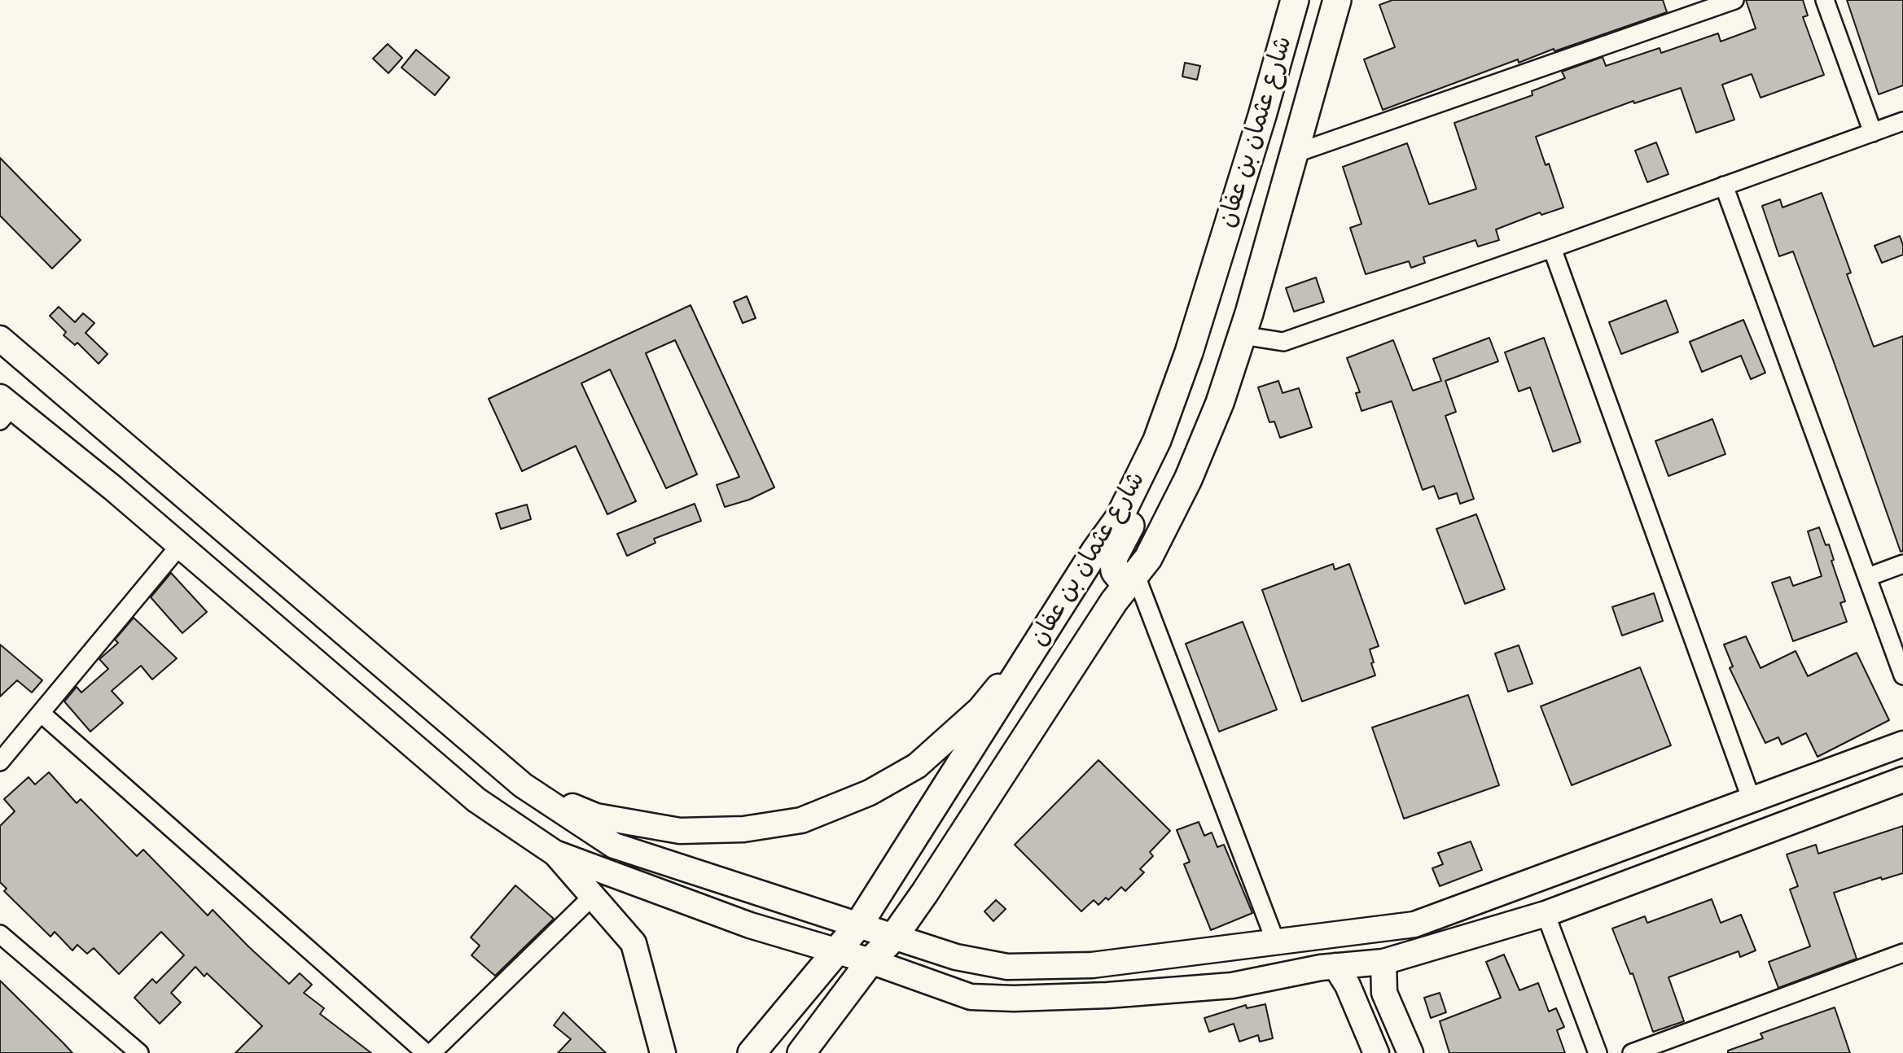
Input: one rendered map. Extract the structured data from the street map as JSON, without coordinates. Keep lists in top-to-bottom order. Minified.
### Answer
{"streets":{"main road":["شارع عثمان بن عفان"]}}
